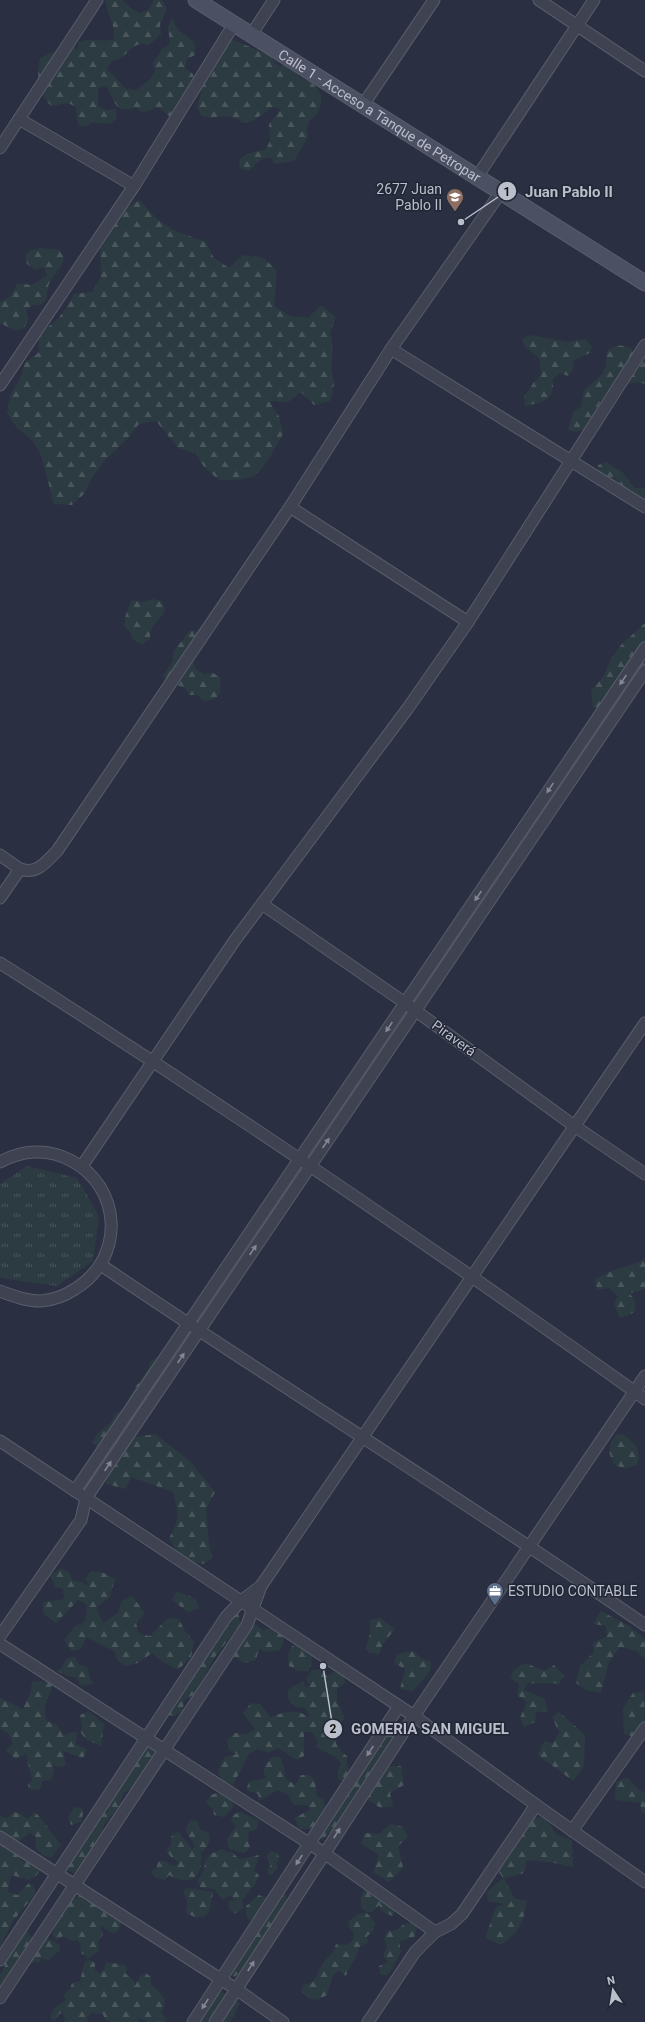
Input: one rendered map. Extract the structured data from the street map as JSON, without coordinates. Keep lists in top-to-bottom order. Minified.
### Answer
{"streets":{"street":["Calle 1 - Acceso a Tanque de Petropar","Piraverá"]},"places":{"school or university":["2677 Juan Pablo II"],"other":["Juan Pablo II","GOMERIA SAN MIGUEL"],"office":["ESTUDIO CONTABLE"]},"north":"top"}
